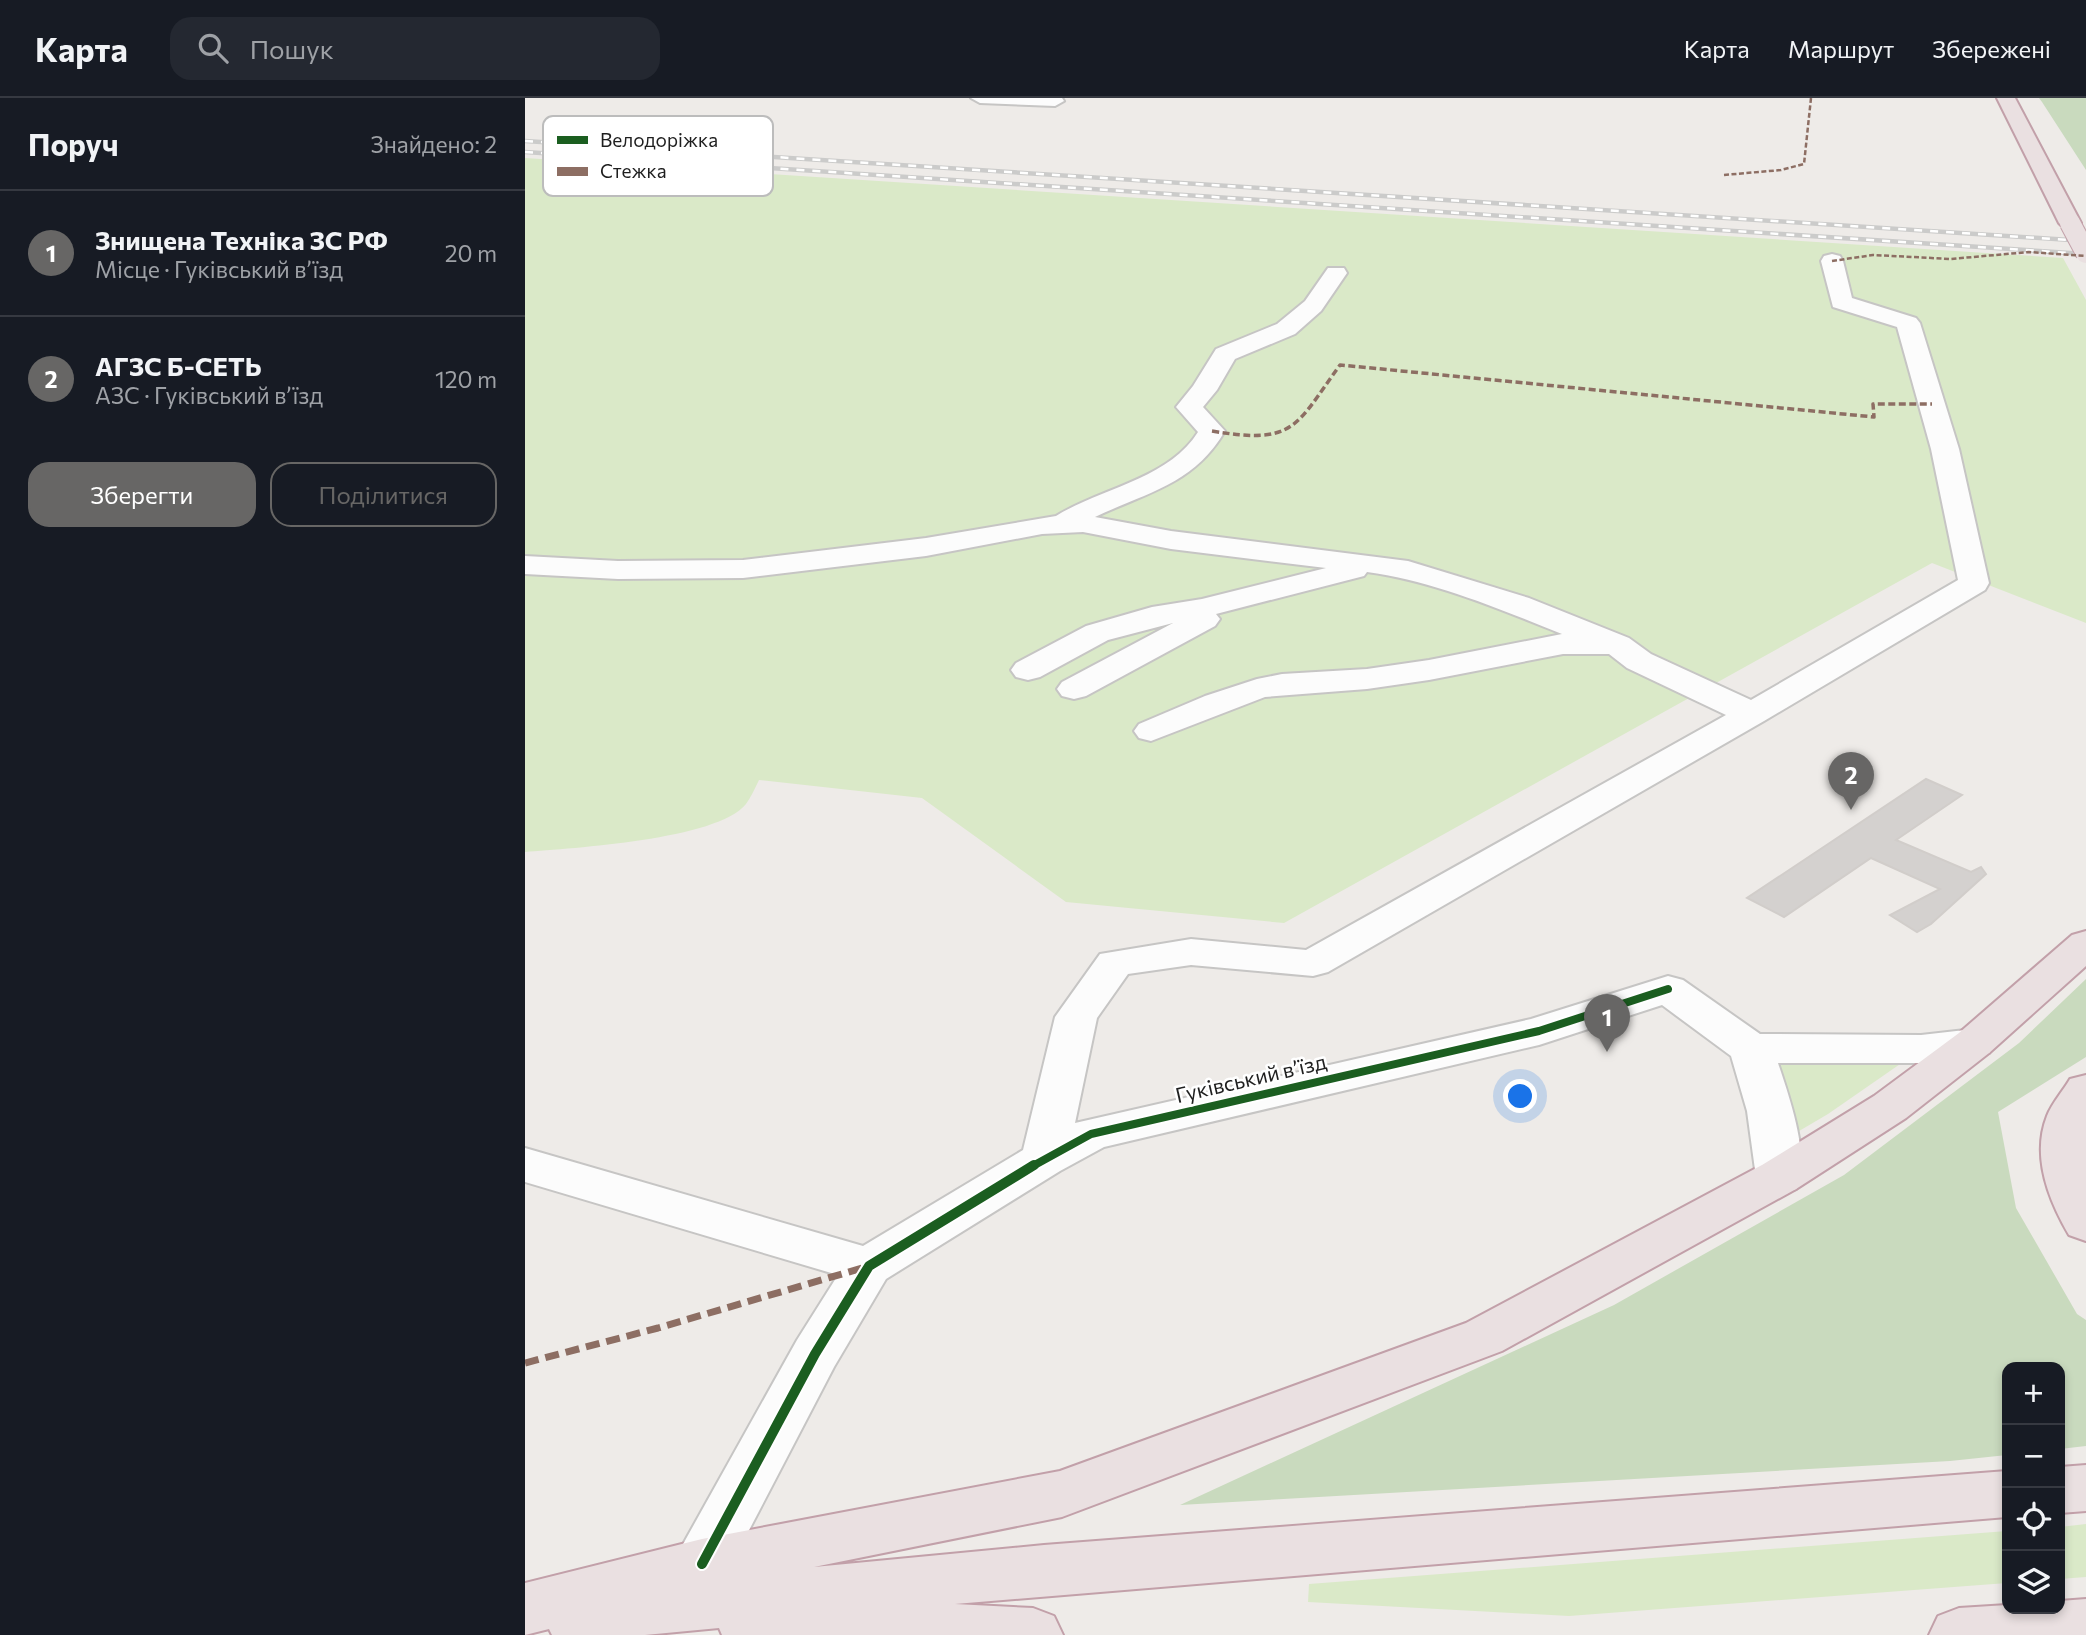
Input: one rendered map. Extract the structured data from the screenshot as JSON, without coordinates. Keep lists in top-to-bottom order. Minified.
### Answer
{"streets":{"street":["Гуківський в’їзд"]},"legend":["Велодоріжка","Стежка"],"page":{"header":"Карта","search":"Пошук","nav":["Карта","Маршрут","Збережені"],"heading":["Поруч","Знайдено: 2"],"list":[{"mark":"1","name":"Знищена Техніка ЗС РФ","note":"Місце · Гуківський в’їзд","value":"20 m"},{"mark":"2","name":"АГЗС Б-СЕТЬ","note":"АЗС · Гуківський в’їзд","value":"120 m"}],"buttons":["Зберегти","Поділитися"],"pins":["2","1"],"map_buttons":["+","−"]}}
